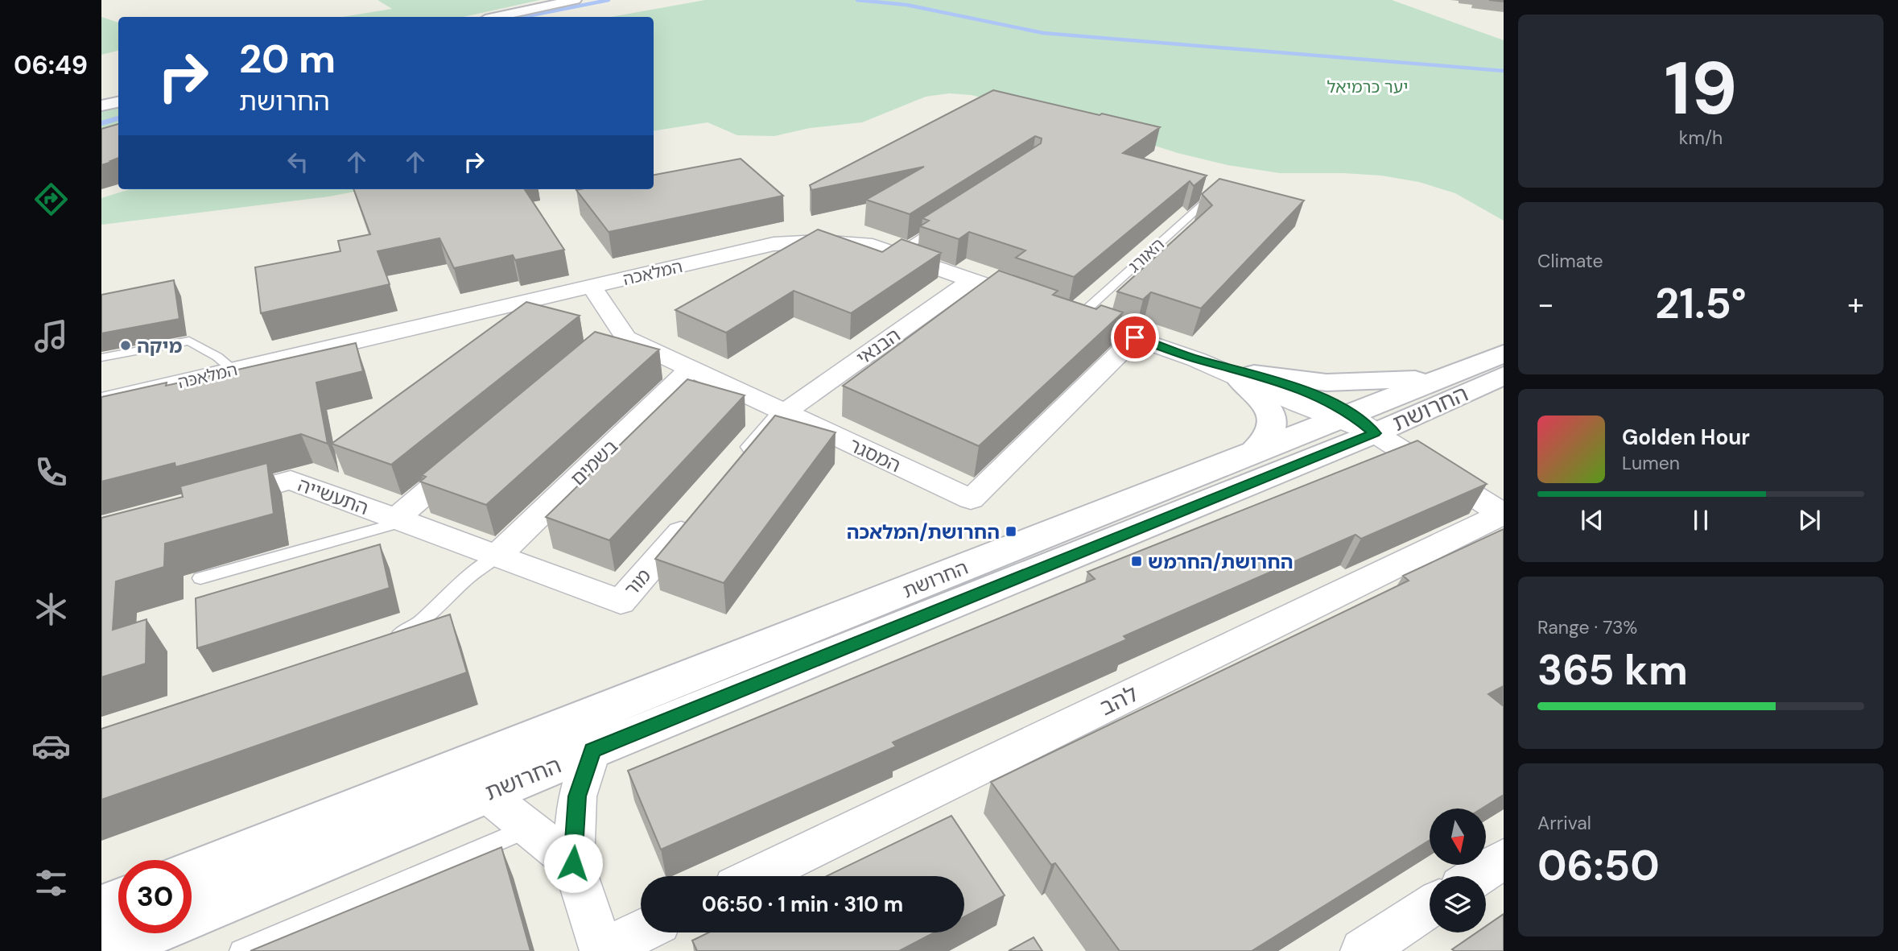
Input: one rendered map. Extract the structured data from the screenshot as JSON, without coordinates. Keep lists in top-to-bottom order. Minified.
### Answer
{"streets":{"street":["המלאכה","הבנאי","החרושת","המסגר","בשמים","התעשייה","מור","להב"],"lane":["האורג"]},"crossings":[["המלאכה","הבנאי"],["המלאכה","המסגר"],["הבנאי","המסגר"],["המסגר","בשמים"],["בשמים","התעשייה"],["בשמים","מור"],["התעשייה","מור"]],"parks":["יער כרמיאל"],"places":{"other":["מיקה"],"transit":["החרושת/המלאכה","החרושת/החרמש"]},"north":"bottom","page":{"tabs":"06:49","tile":[["19","km/h"],"Climate",["Range · 73%","365 km"],["Arrival","06:50"]],"turn":["20 m","החרושת"],"heat":["−","21.5°","+"],"song":["Golden Hour","Lumen"],"limit":"30","trip":"06:50 · 1 min · 310 m"}}
